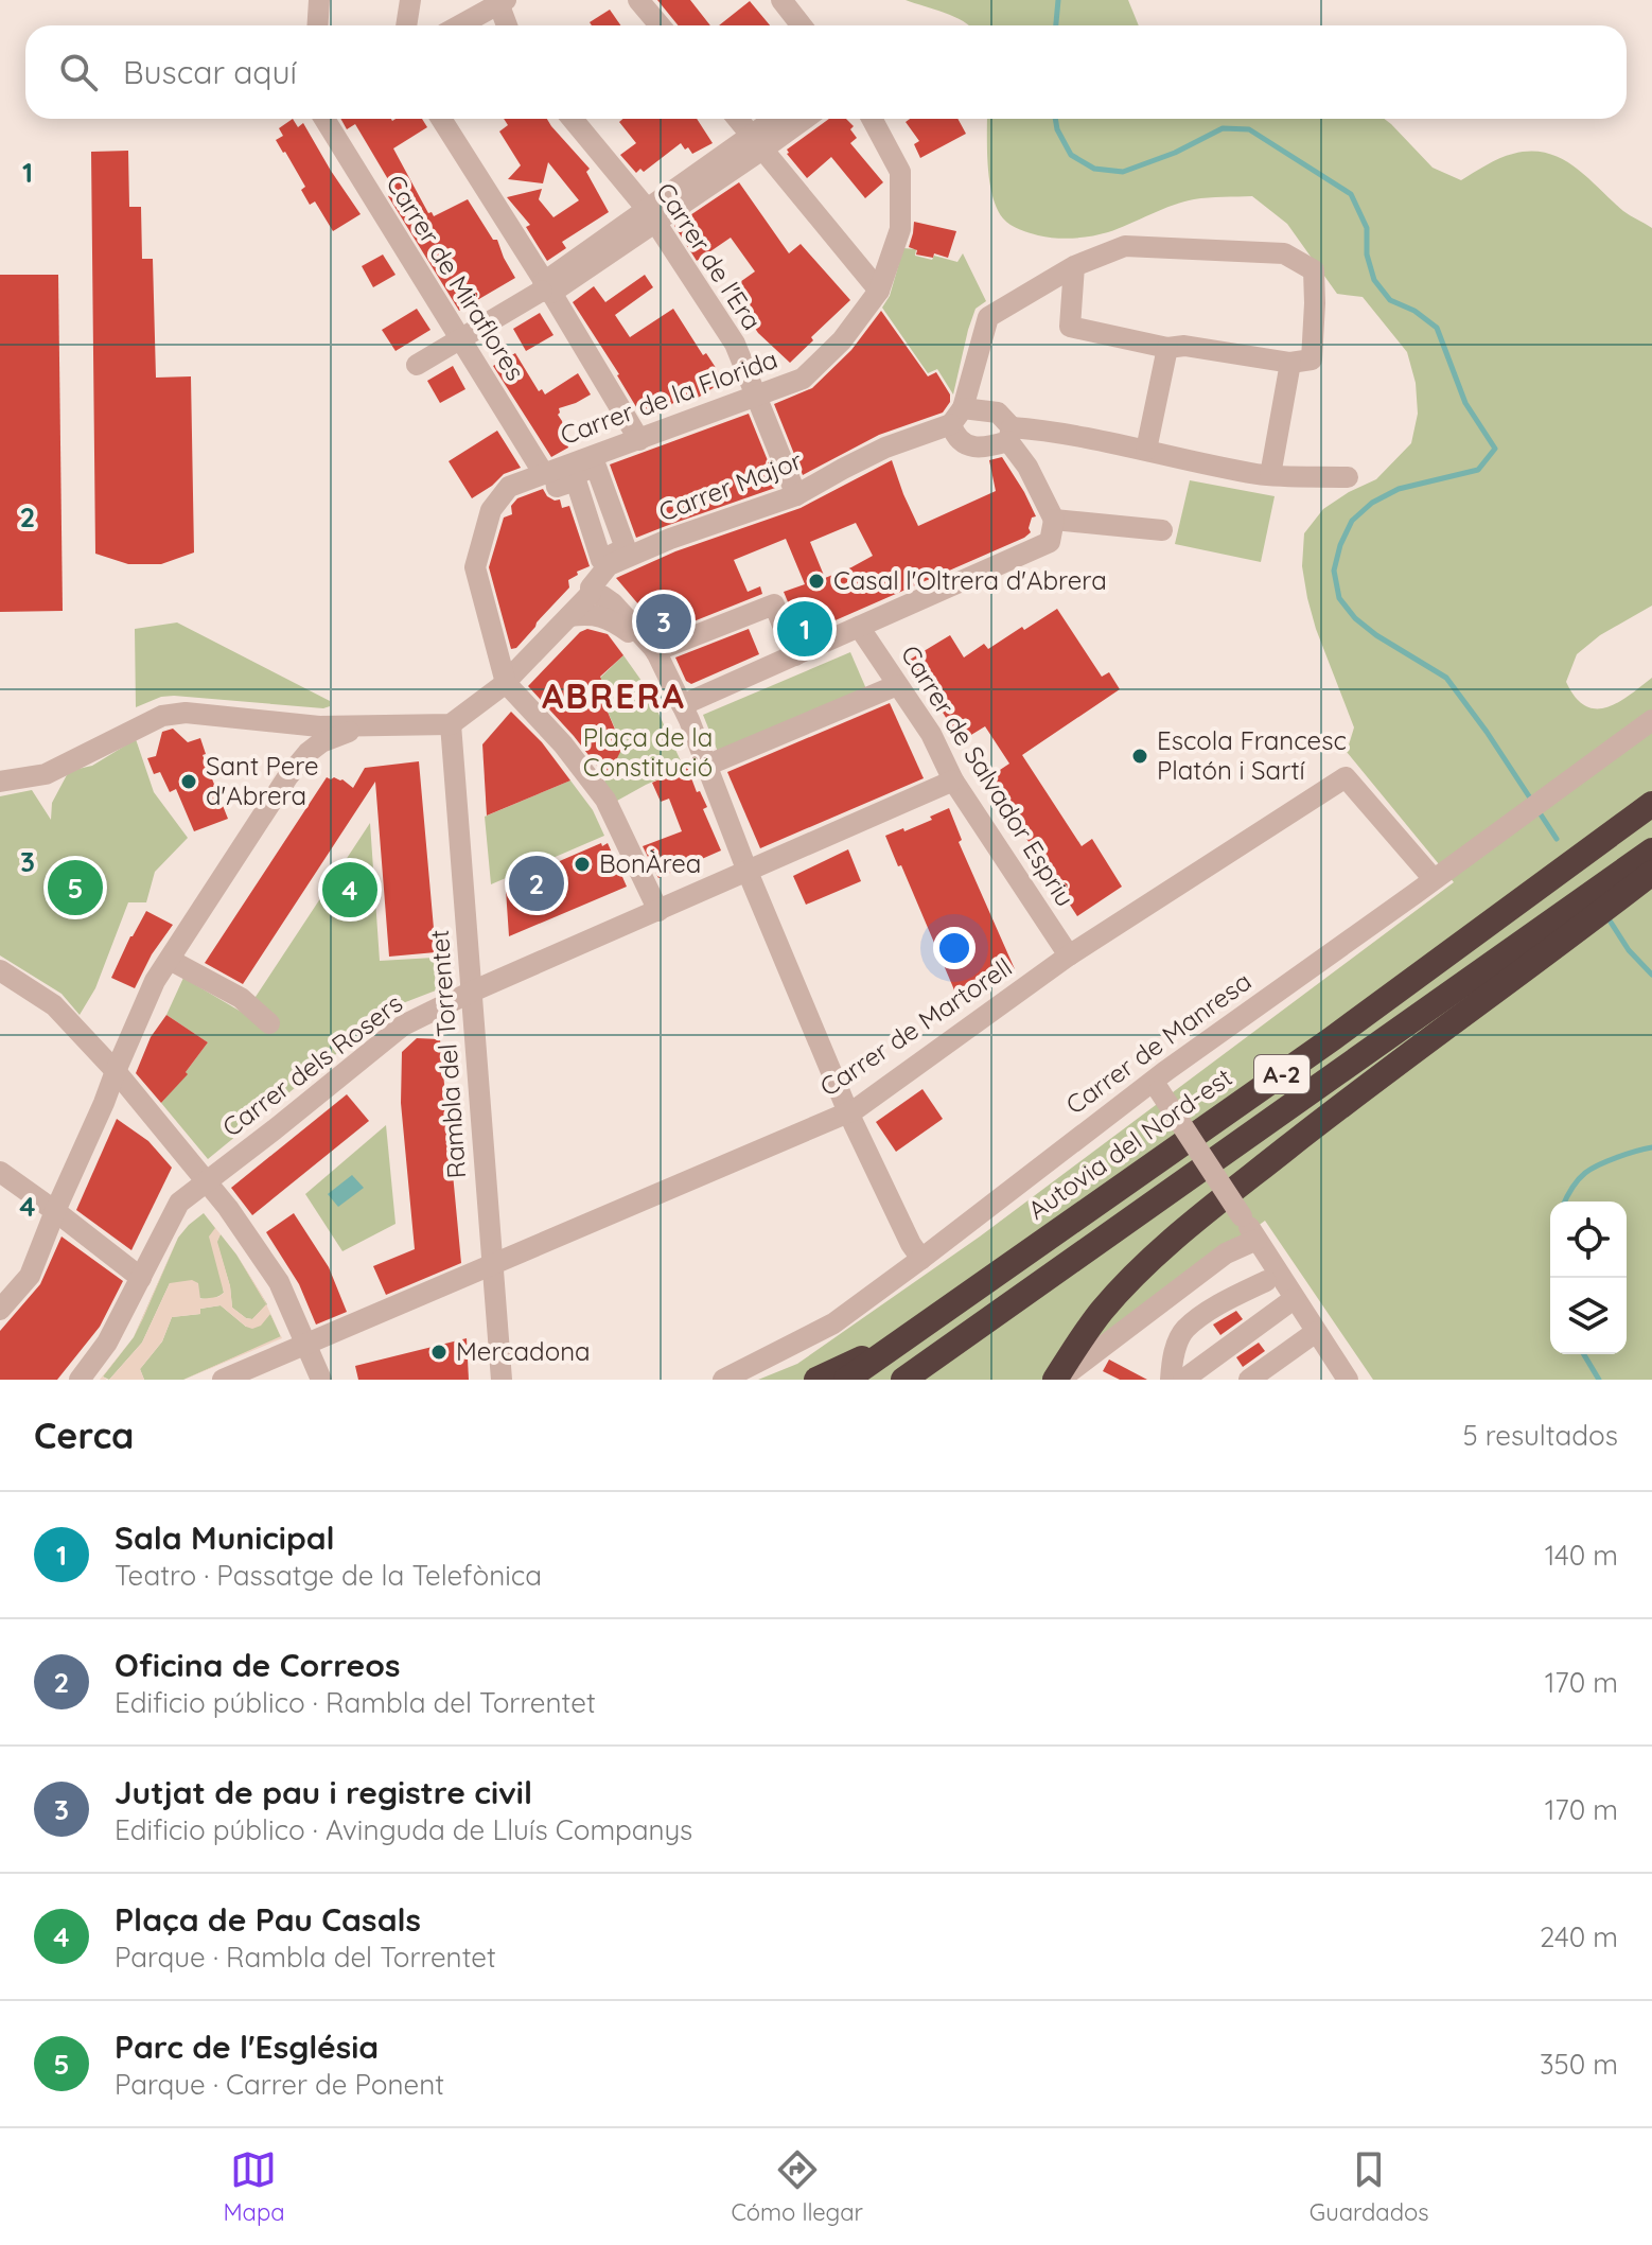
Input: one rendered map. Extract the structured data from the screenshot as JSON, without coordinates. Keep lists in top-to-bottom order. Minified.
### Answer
{"streets":{"highway":["A-2","Autovia del Nord-est"],"street":["Carrer de l'Era","Carrer de Miraflores","Carrer de la Florida","Carrer Major","Carrer de Salvador Espriu","Carrer de Martorell","Carrer de Manresa","Rambla del Torrentet","Carrer dels Rosers"]},"crossings":[["Carrer de l'Era","Carrer de la Florida"],["Carrer de l'Era","Carrer Major"],["Carrer de Miraflores","Carrer de la Florida"],["Carrer de la Florida","Carrer Major"],["Carrer Major","Rambla del Torrentet"],["Carrer de Salvador Espriu","Carrer de Martorell"],["Carrer de Salvador Espriu","Carrer dels Rosers"],["Carrer de Martorell","Carrer de Manresa"],["Carrer de Martorell","Rambla del Torrentet"],["Rambla del Torrentet","Carrer dels Rosers"]],"districts":["ABRERA"],"parks":["Plaça de la Constitució"],"places":["Casal l'Oltrera d'Abrera","Escola Francesc Platón i Sartí","Sant Pere d'Abrera","BonÀrea","Mercadona"],"page":{"search":"Buscar aquí","pins":["3","1","2","5","4"],"heading":["Cerca","5 resultados"],"list":[{"mark":"1","name":"Sala Municipal","note":"Teatro · Passatge de la Telefònica","value":"140 m"},{"mark":"2","name":"Oficina de Correos","note":"Edificio público · Rambla del Torrentet","value":"170 m"},{"mark":"3","name":"Jutjat de pau i registre civil","note":"Edificio público · Avinguda de Lluís Companys","value":"170 m"},{"mark":"4","name":"Plaça de Pau Casals","note":"Parque · Rambla del Torrentet","value":"240 m"},{"mark":"5","name":"Parc de l'Església","note":"Parque · Carrer de Ponent","value":"350 m"}],"nav":["Mapa","Cómo llegar","Guardados"]},"grid":{"rows":["1","2","3","4"]}}
